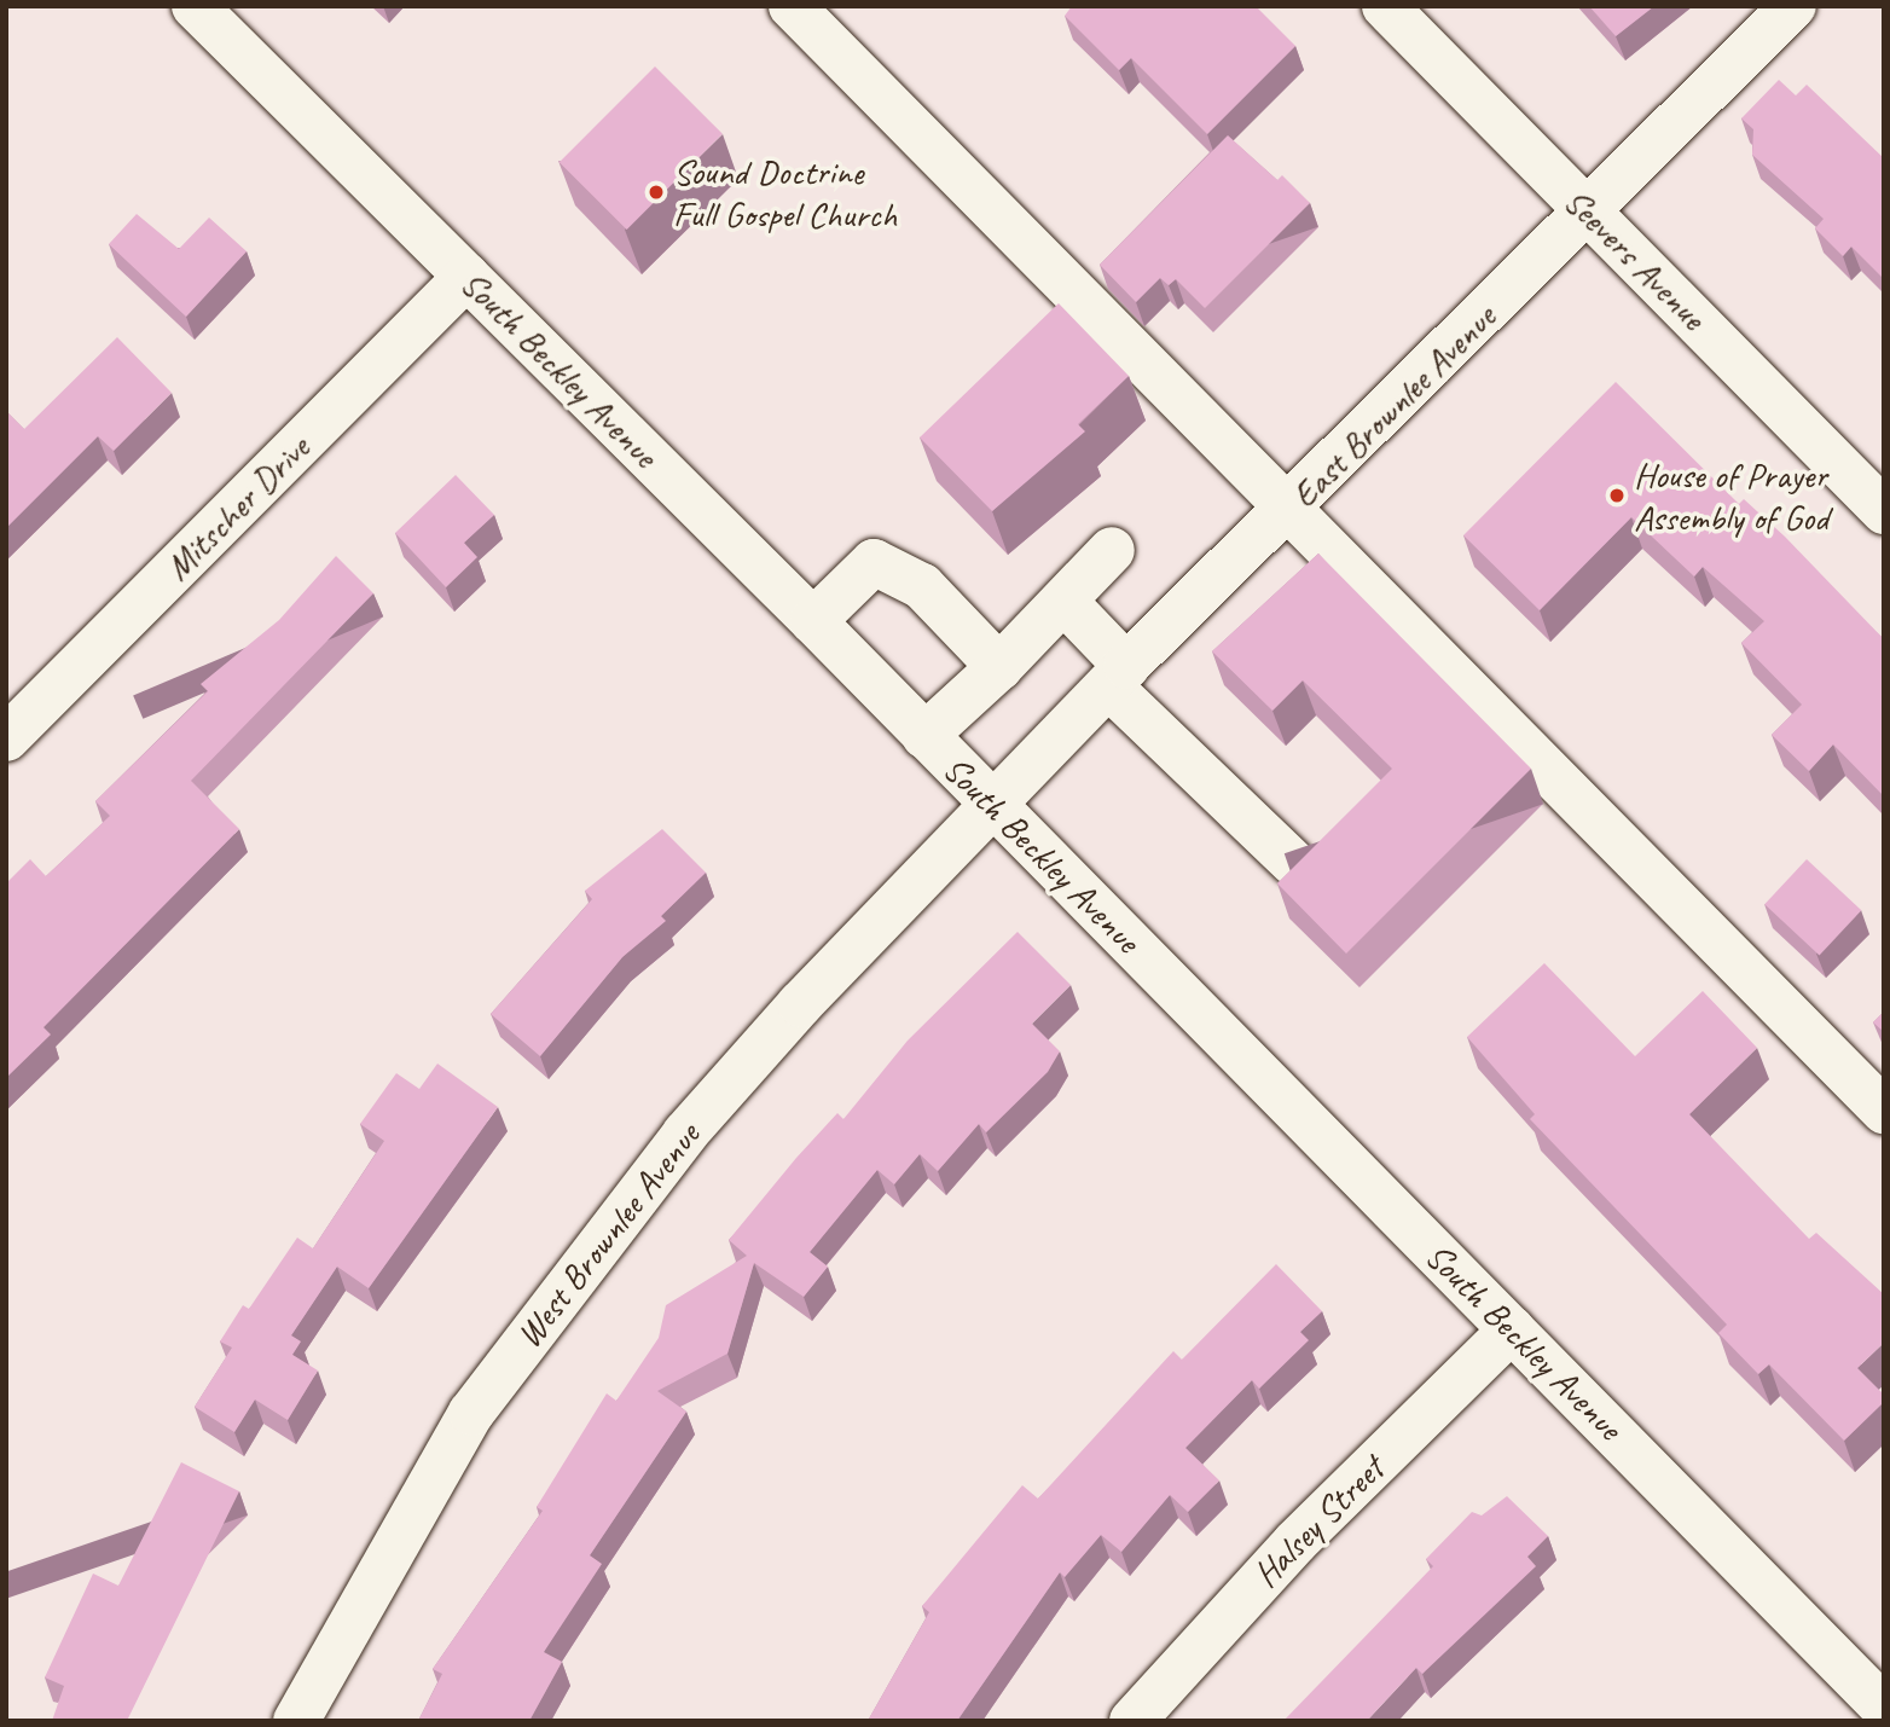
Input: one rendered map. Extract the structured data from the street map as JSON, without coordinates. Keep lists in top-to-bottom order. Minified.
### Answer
{"streets":{"street":["Seevers Avenue","South Beckley Avenue","East Brownlee Avenue","Mitscher Drive","West Brownlee Avenue","Halsey Street"]},"crossings":[["Seevers Avenue","East Brownlee Avenue"],["South Beckley Avenue","East Brownlee Avenue"],["South Beckley Avenue","Mitscher Drive"],["South Beckley Avenue","West Brownlee Avenue"],["South Beckley Avenue","Halsey Street"],["East Brownlee Avenue","West Brownlee Avenue"]],"places":["Sound Doctrine Full Gospel Church","House of Prayer Assembly of God"]}
